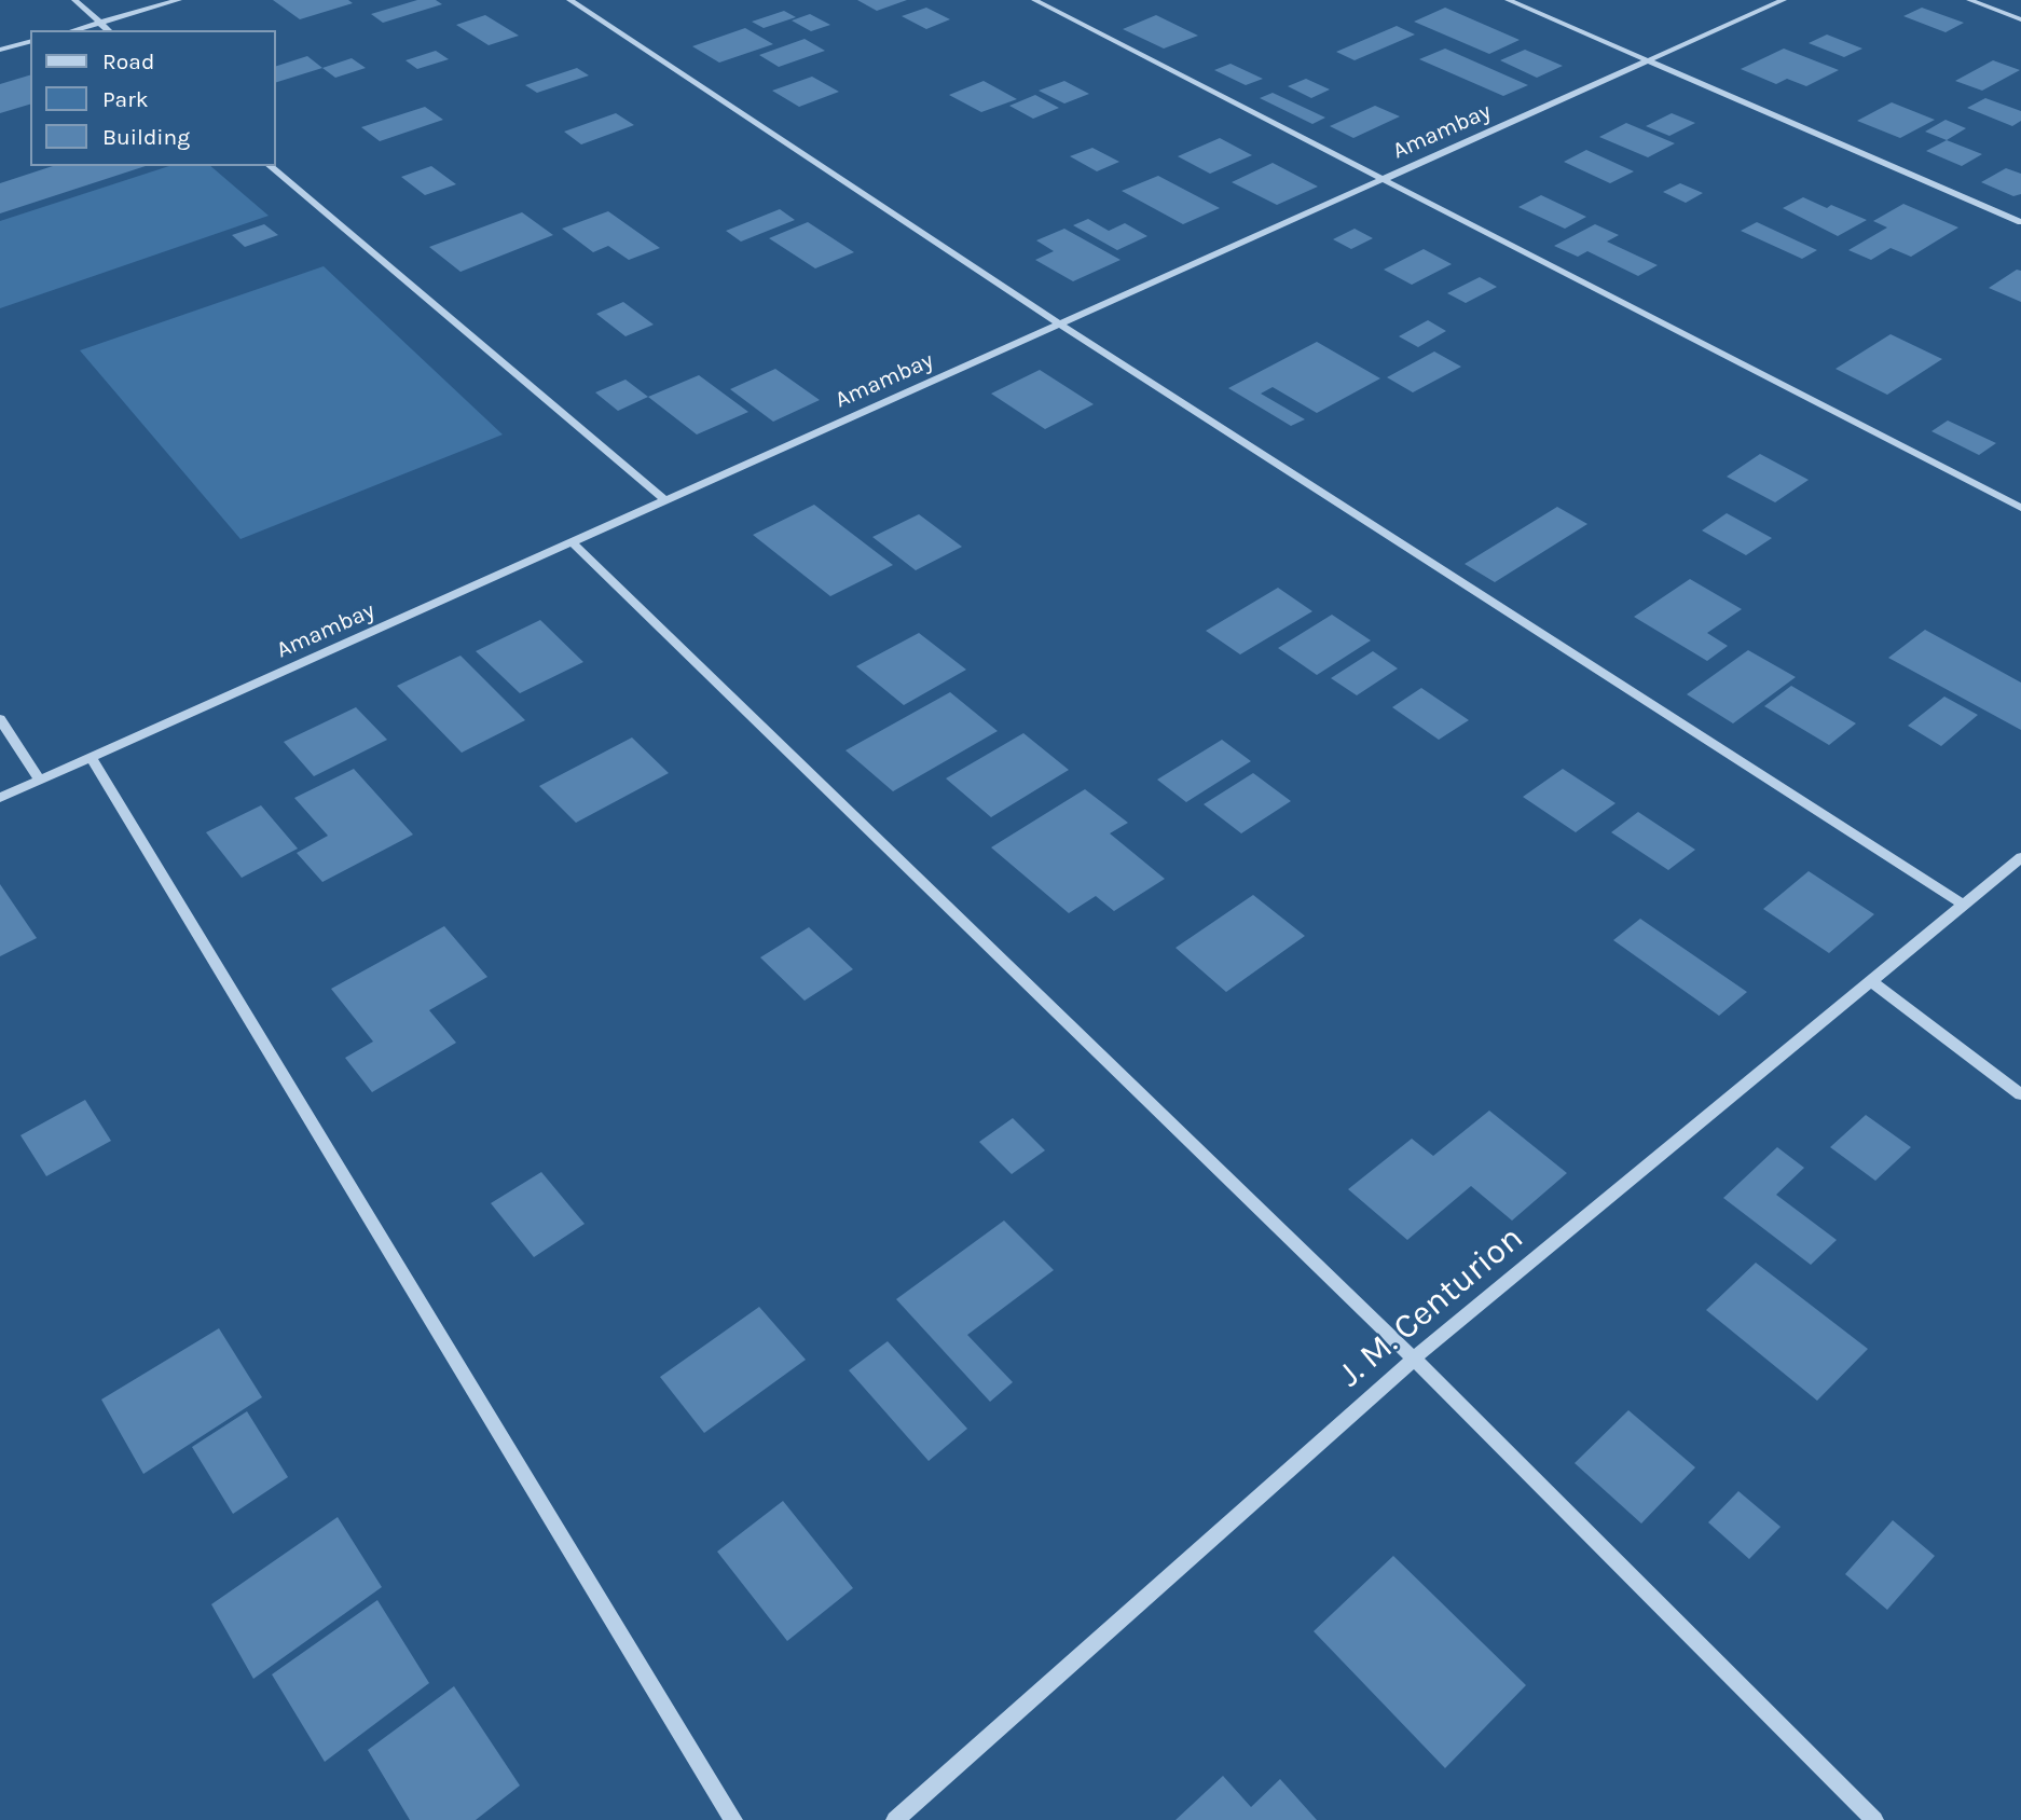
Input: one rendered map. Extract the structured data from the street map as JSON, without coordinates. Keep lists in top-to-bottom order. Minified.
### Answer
{"streets":{"street":["Amambay","J. M. Centurion"]},"legend":["Road","Park","Building"]}
